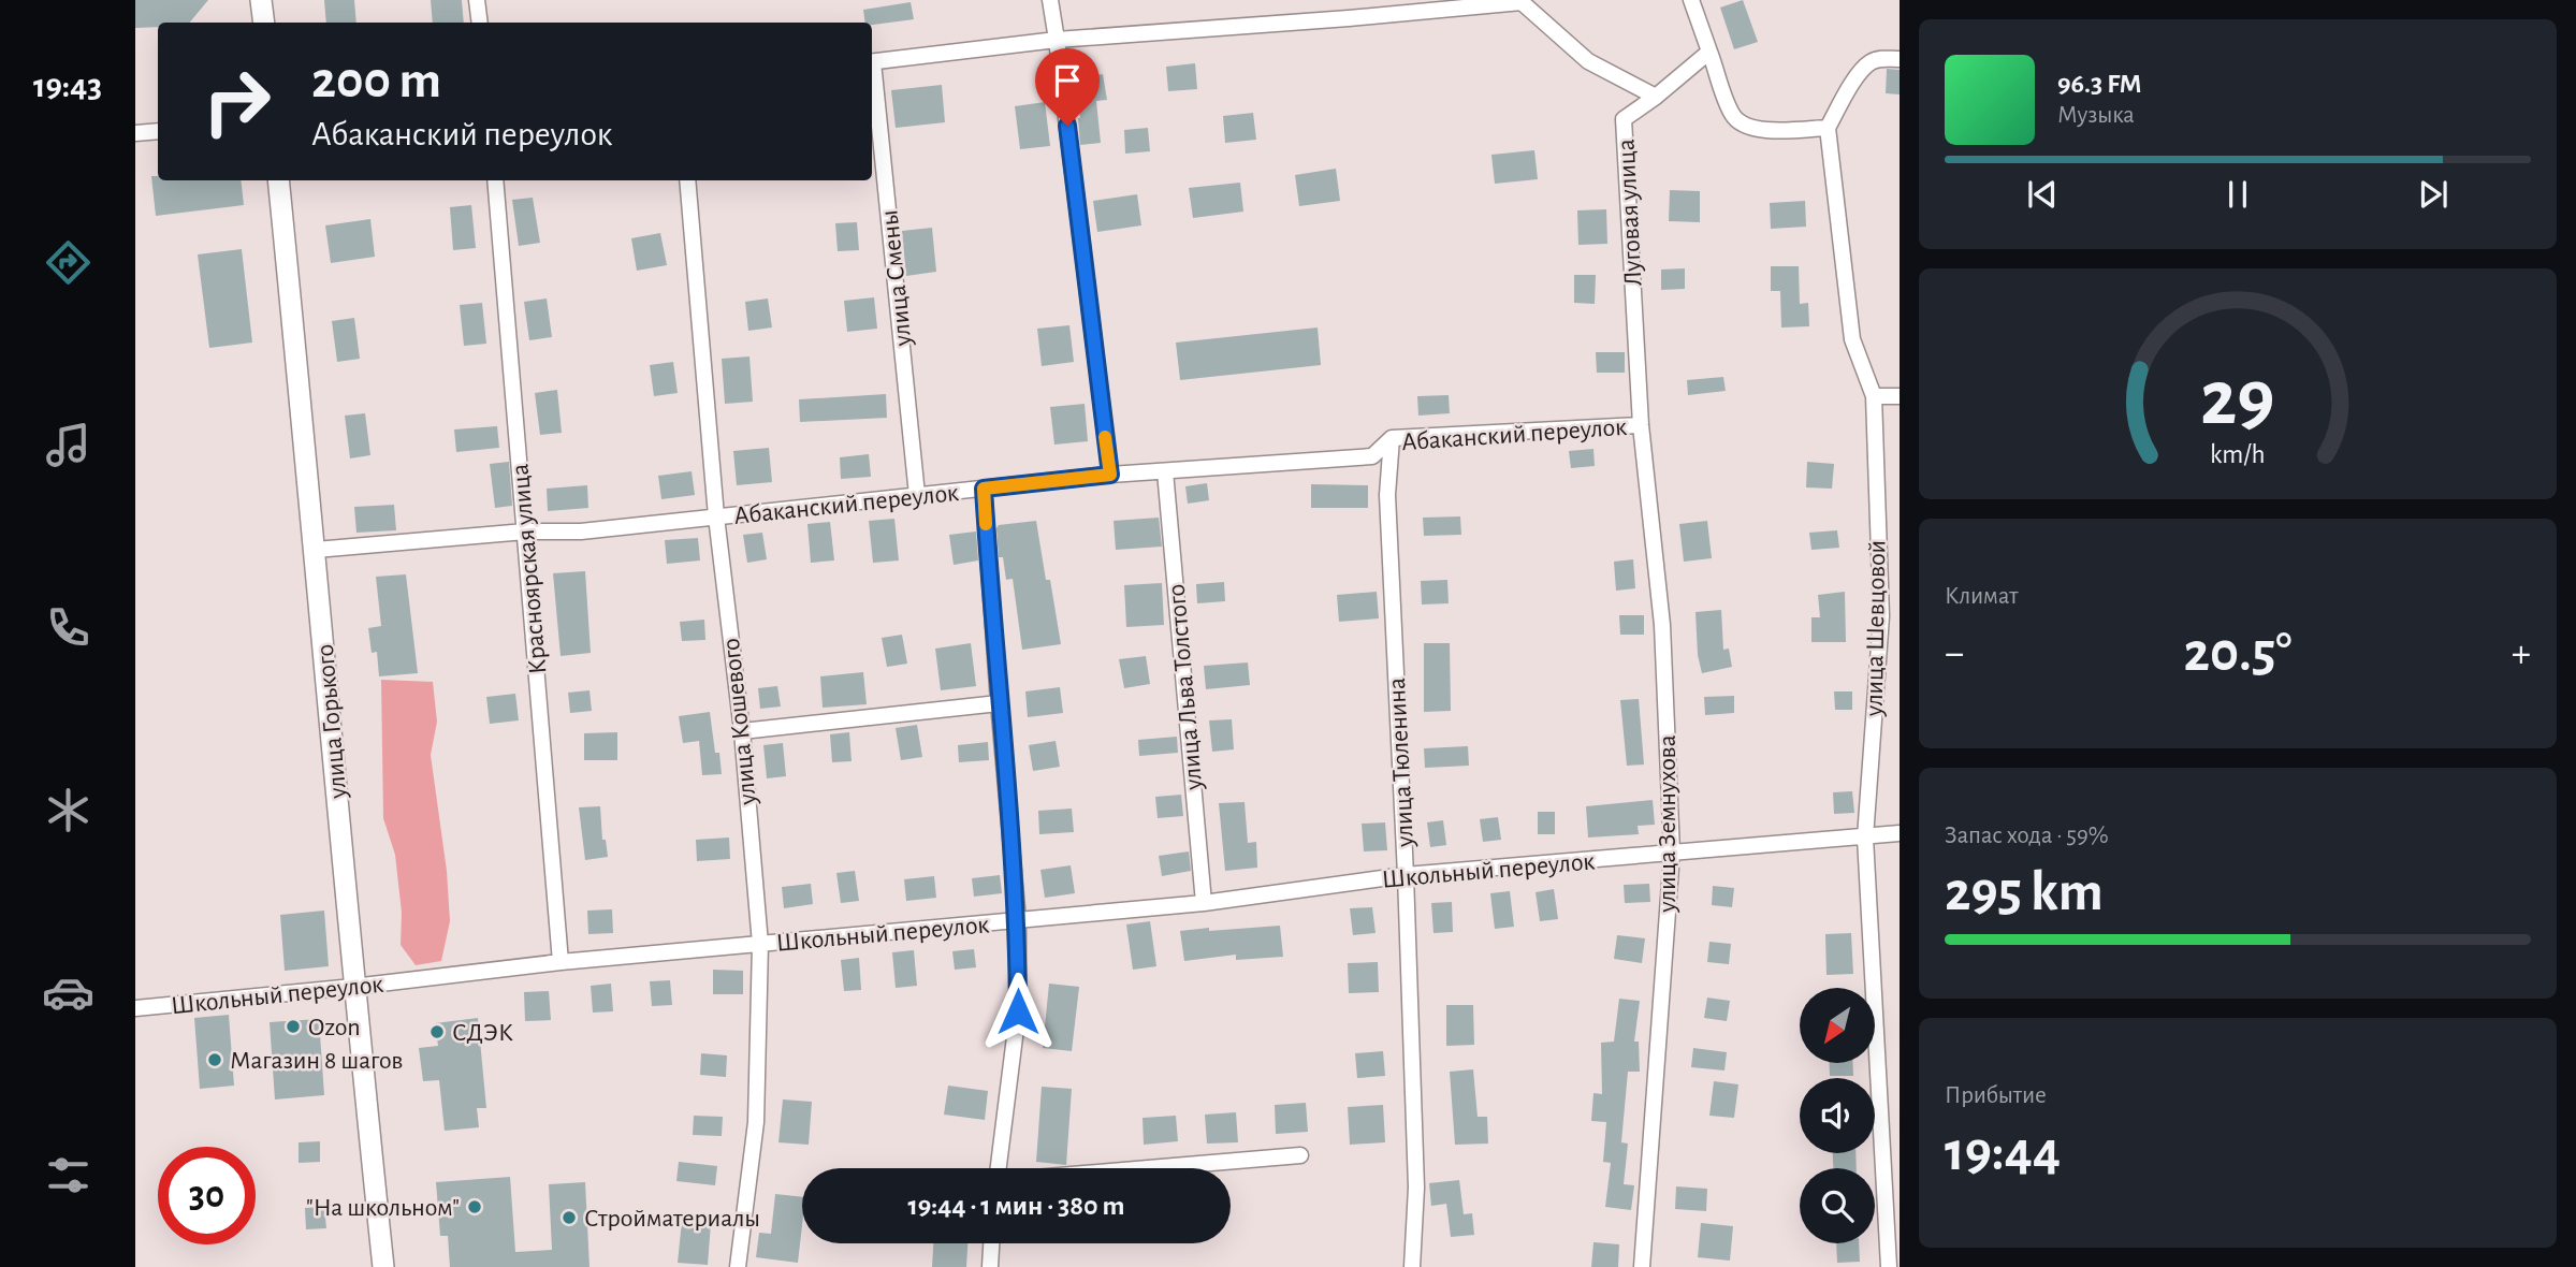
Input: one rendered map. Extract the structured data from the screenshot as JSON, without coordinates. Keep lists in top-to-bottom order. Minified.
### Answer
{"streets":{"street":["Луговая улица","улица Смены","Абаканский переулок","Красноярская улица","улица Шевцовой","улица Льва Толстого","улица Горького","улица Кошевого","улица Тюленина","улица Земнухова","Школьный переулок"]},"crossings":[["Луговая улица","Абаканский переулок"],["Луговая улица","улица Земнухова"],["улица Смены","Абаканский переулок"],["Абаканский переулок","Красноярская улица"],["Абаканский переулок","улица Льва Толстого"],["Абаканский переулок","улица Горького"],["Абаканский переулок","улица Кошевого"],["Абаканский переулок","улица Тюленина"],["Абаканский переулок","улица Земнухова"],["Красноярская улица","Школьный переулок"],["улица Шевцовой","Школьный переулок"],["улица Льва Толстого","Школьный переулок"],["улица Горького","Школьный переулок"],["улица Кошевого","Школьный переулок"],["улица Тюленина","Школьный переулок"],["улица Земнухова","Школьный переулок"]],"places":["Ozon","СДЭК","Магазин 8 шагов","\"На школьном\"","Стройматериалы"],"north":"bottom left","page":{"tabs":"19:43","turn":["200 m","Абаканский переулок"],"song":["96.3 FM","Музыка"],"tile":["Климат",["Запас хода · 59%","295 km"],["Прибытие","19:44"]],"heat":["−","20.5°","+"],"limit":"30","trip":"19:44 · 1 мин · 380 m","gauge":["29","km/h"]}}
